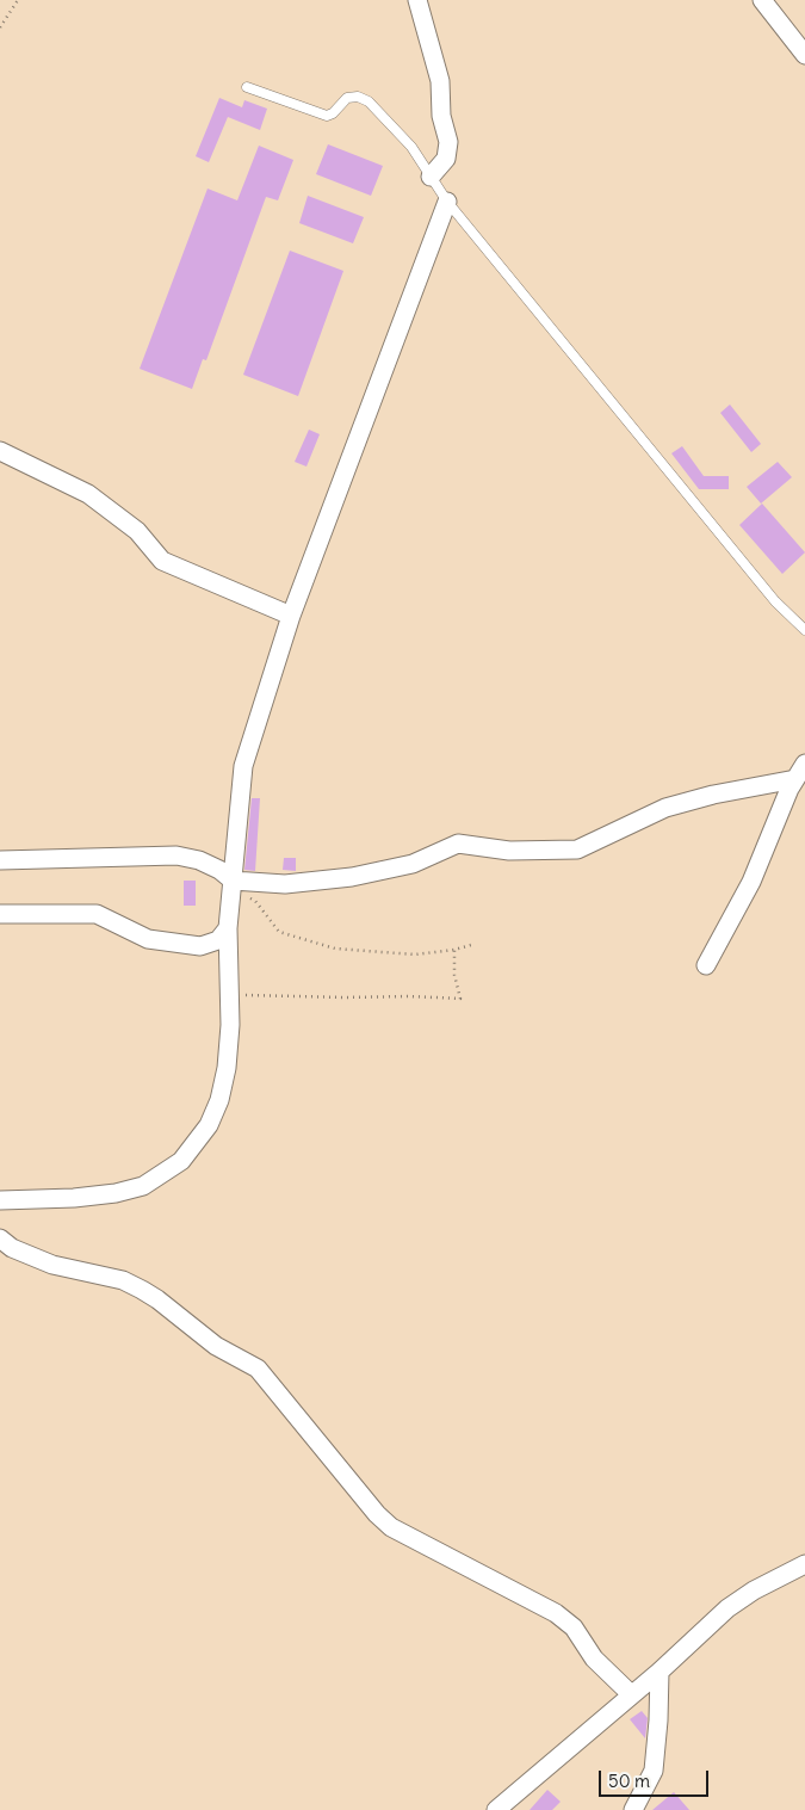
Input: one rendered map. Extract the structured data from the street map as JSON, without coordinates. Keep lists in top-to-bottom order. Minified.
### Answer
{"scale_bar":"50 m"}
